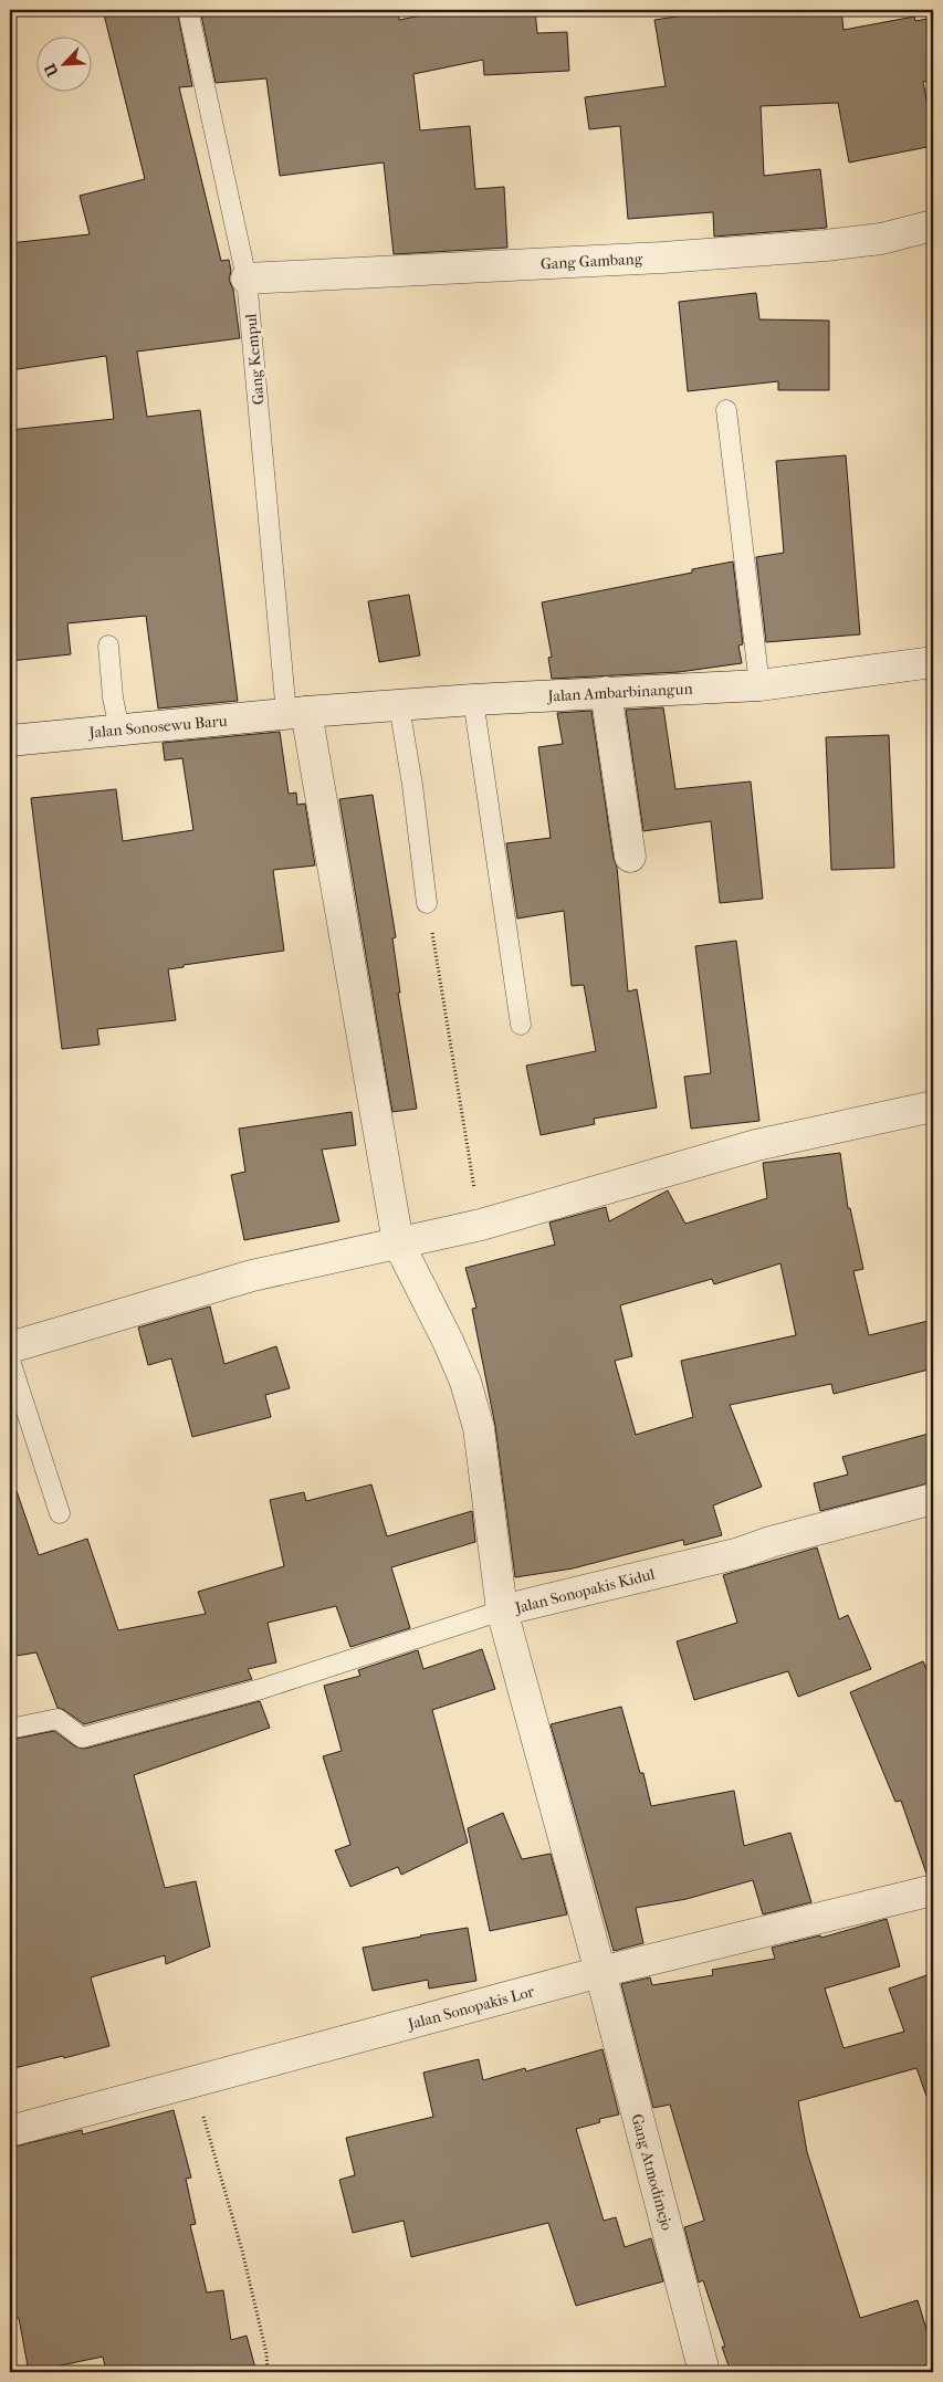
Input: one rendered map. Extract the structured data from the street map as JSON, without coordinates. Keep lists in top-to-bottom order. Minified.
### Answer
{"streets":{"street":["Gang Gambang","Jalan Ambarbinangun","Jalan Sonosewu Baru","Jalan Sonopakis Kidul","Jalan Sonopakis Lor","Gang Atmodimejo"],"lane":["Gang Kempul"]},"crossings":[["Gang Gambang","Gang Kempul"],["Gang Kempul","Jalan Ambarbinangun"],["Gang Kempul","Jalan Sonosewu Baru"],["Jalan Ambarbinangun","Jalan Sonosewu Baru"],["Jalan Sonopakis Kidul","Jalan Sonopakis Lor"],["Jalan Sonopakis Kidul","Gang Atmodimejo"],["Jalan Sonopakis Lor","Gang Atmodimejo"]],"north":"bottom left"}
